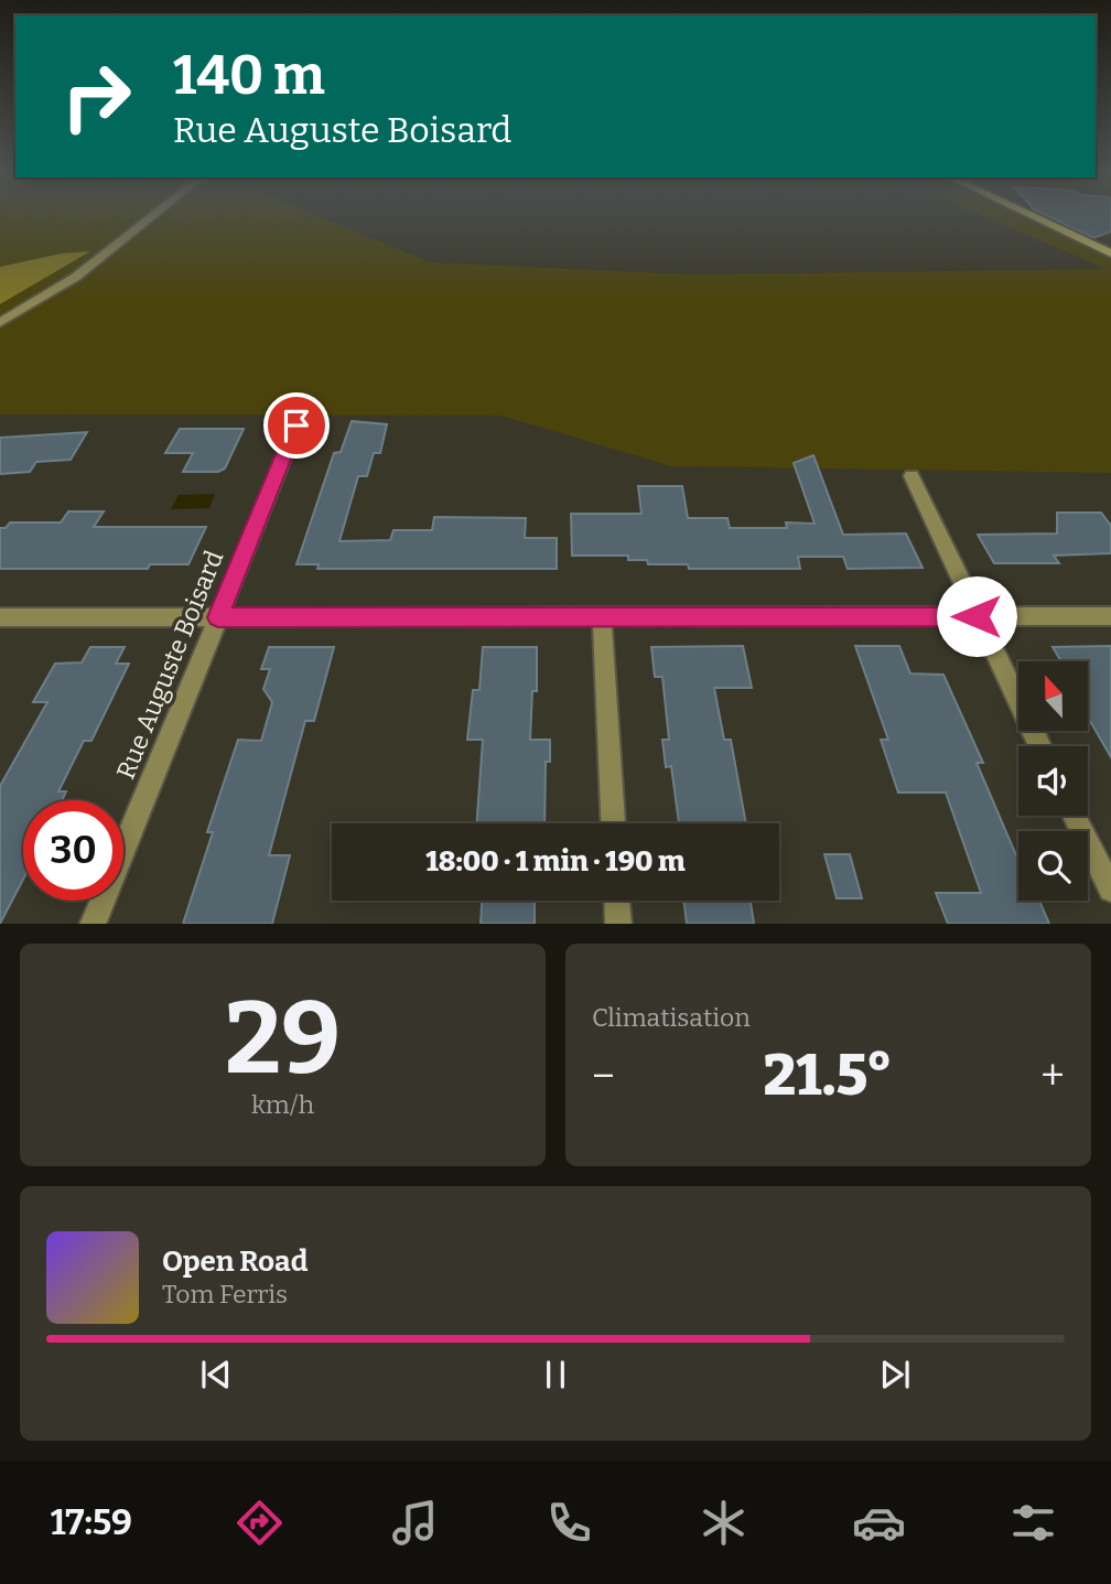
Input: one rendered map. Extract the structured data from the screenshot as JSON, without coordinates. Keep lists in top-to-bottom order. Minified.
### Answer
{"streets":{"street":["Rue Auguste Boisard"]},"north":"top","page":{"turn":["140 m","Rue Auguste Boisard"],"limit":"30","trip":"18:00 · 1 min · 190 m","tile":[["29","km/h"],"Climatisation"],"heat":["−","21.5°","+"],"song":["Open Road","Tom Ferris"],"tabs":"17:59"}}
